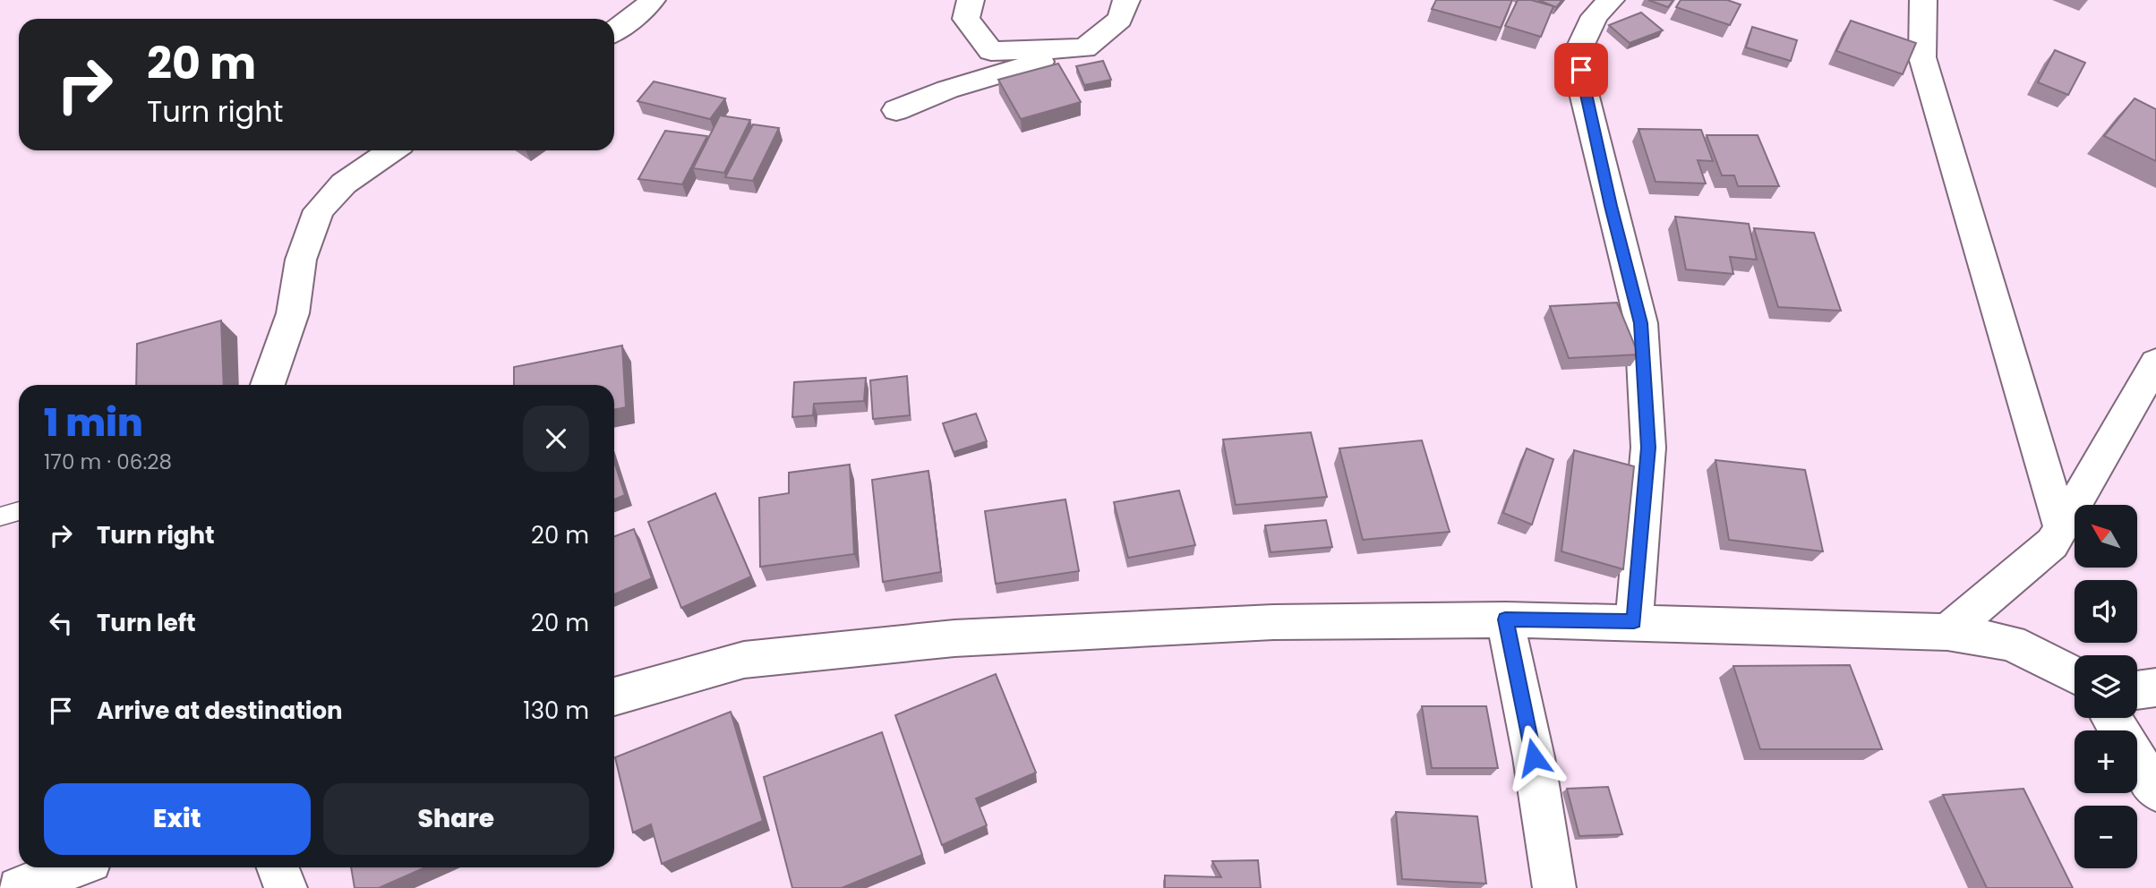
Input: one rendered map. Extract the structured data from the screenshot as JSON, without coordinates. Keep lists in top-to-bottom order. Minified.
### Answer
{"north":"top left","page":{"turn":["20 m","Turn right"],"heading":["1 min","170 m · 06:28"],"list":[{"name":"Turn right","value":"20 m"},{"name":"Turn left","value":"20 m"},{"name":"Arrive at destination","value":"130 m"}],"map_buttons":["+","−"],"buttons":["Exit","Share"]}}
